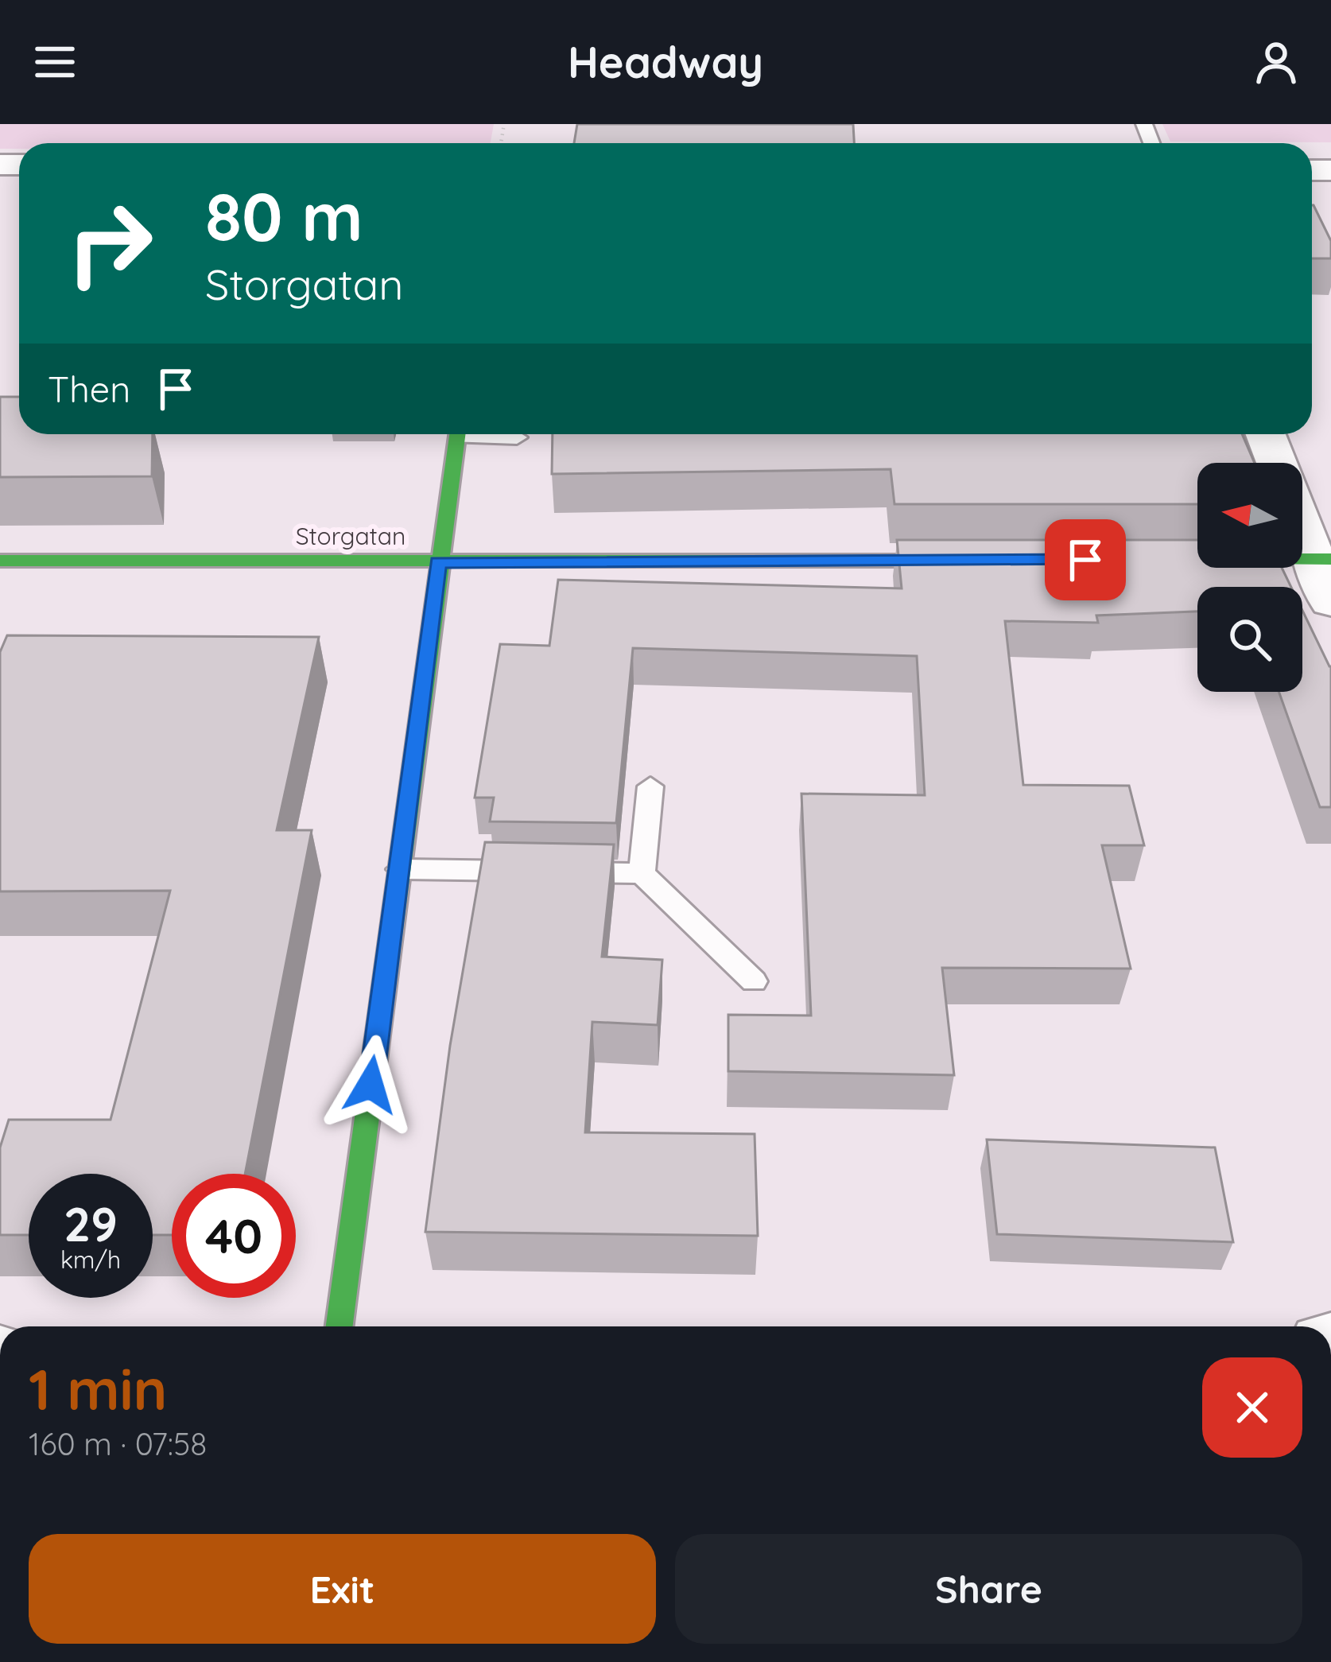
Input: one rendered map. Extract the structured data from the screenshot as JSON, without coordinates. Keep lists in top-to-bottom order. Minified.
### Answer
{"streets":{"street":["Storgatan"]},"north":"left","page":{"header":"Headway","turn":["80 m","Storgatan"],"then":"Then","speed":"29 km/h","limit":"40","heading":["1 min","160 m · 07:58"],"buttons":["Exit","Share"]}}
